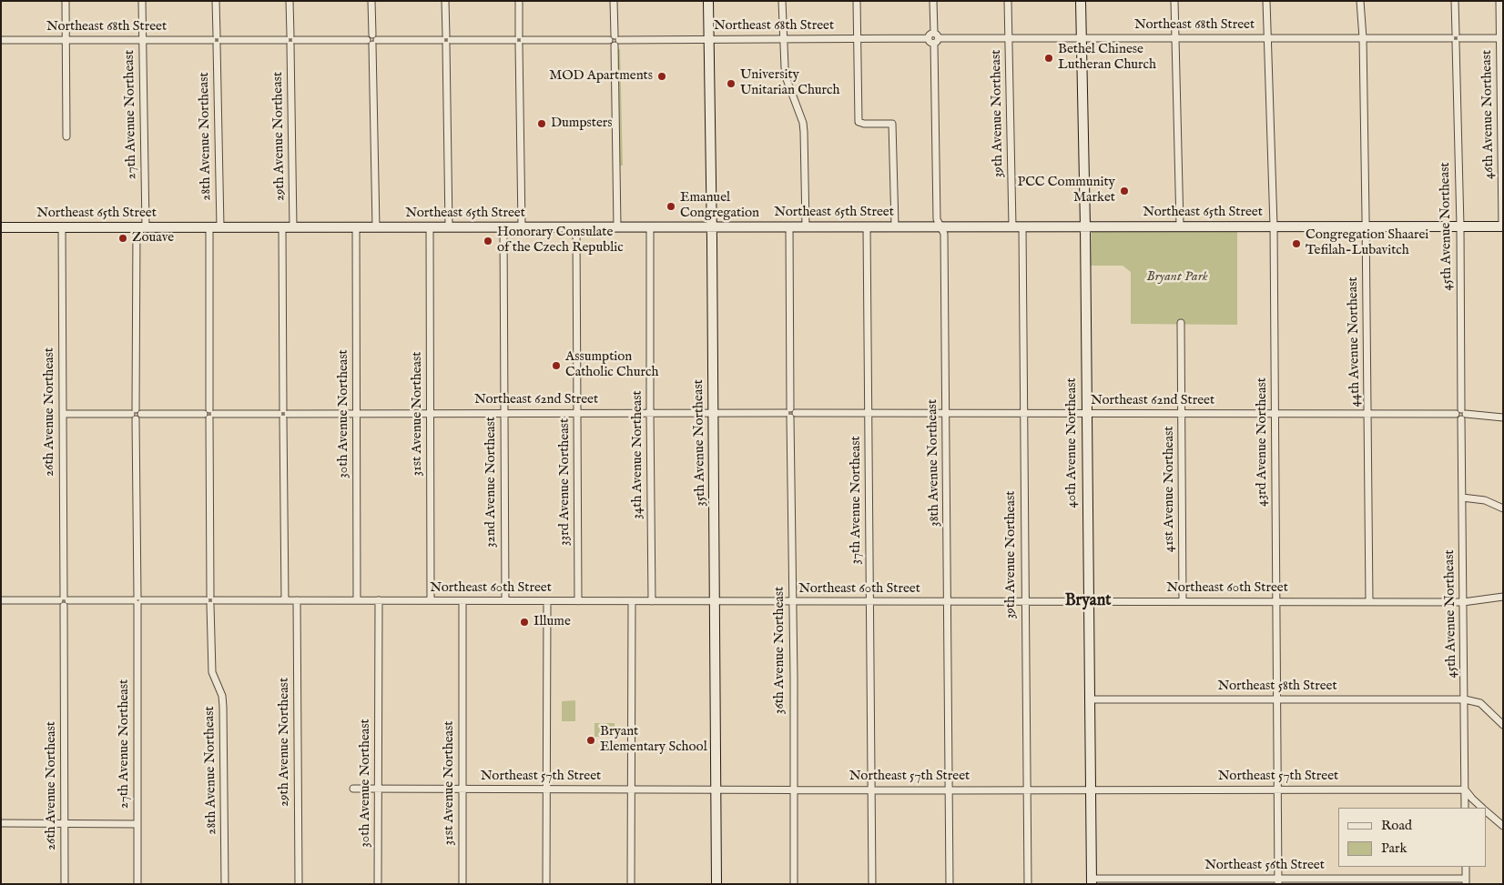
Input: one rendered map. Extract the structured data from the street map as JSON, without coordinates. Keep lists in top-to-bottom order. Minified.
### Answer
{"streets":{"main road":["Northeast 65th Street","35th Avenue Northeast","40th Avenue Northeast"],"street":["Northeast 68th Street","39th Avenue Northeast","27th Avenue Northeast","46th Avenue Northeast","28th Avenue Northeast","29th Avenue Northeast","45th Avenue Northeast","44th Avenue Northeast","Northeast 62nd Street","26th Avenue Northeast","30th Avenue Northeast","31st Avenue Northeast","43rd Avenue Northeast","34th Avenue Northeast","38th Avenue Northeast","32nd Avenue Northeast","33rd Avenue Northeast","41st Avenue Northeast","37th Avenue Northeast","Northeast 60th Street","36th Avenue Northeast","Northeast 58th Street","Northeast 57th Street","Northeast 56th Street"]},"crossings":[["Northeast 68th Street","39th Avenue Northeast"],["Northeast 68th Street","27th Avenue Northeast"],["Northeast 68th Street","46th Avenue Northeast"],["Northeast 68th Street","28th Avenue Northeast"],["Northeast 68th Street","29th Avenue Northeast"],["Northeast 68th Street","45th Avenue Northeast"],["Northeast 68th Street","44th Avenue Northeast"],["Northeast 68th Street","43rd Avenue Northeast"],["Northeast 68th Street","35th Avenue Northeast"],["Northeast 68th Street","40th Avenue Northeast"],["Northeast 68th Street","38th Avenue Northeast"],["39th Avenue Northeast","Northeast 65th Street"],["39th Avenue Northeast","Northeast 62nd Street"],["39th Avenue Northeast","Northeast 60th Street"],["39th Avenue Northeast","Northeast 57th Street"],["27th Avenue Northeast","Northeast 65th Street"],["27th Avenue Northeast","Northeast 62nd Street"],["27th Avenue Northeast","Northeast 60th Street"],["46th Avenue Northeast","Northeast 65th Street"],["28th Avenue Northeast","Northeast 65th Street"],["28th Avenue Northeast","Northeast 62nd Street"],["28th Avenue Northeast","Northeast 60th Street"],["29th Avenue Northeast","Northeast 65th Street"],["29th Avenue Northeast","Northeast 60th Street"],["Northeast 65th Street","45th Avenue Northeast"],["Northeast 65th Street","44th Avenue Northeast"],["Northeast 65th Street","26th Avenue Northeast"],["Northeast 65th Street","30th Avenue Northeast"],["Northeast 65th Street","31st Avenue Northeast"],["Northeast 65th Street","43rd Avenue Northeast"],["Northeast 65th Street","35th Avenue Northeast"],["Northeast 65th Street","40th Avenue Northeast"],["Northeast 65th Street","34th Avenue Northeast"],["Northeast 65th Street","38th Avenue Northeast"],["Northeast 65th Street","32nd Avenue Northeast"],["Northeast 65th Street","33rd Avenue Northeast"],["Northeast 65th Street","37th Avenue Northeast"],["Northeast 65th Street","36th Avenue Northeast"],["45th Avenue Northeast","Northeast 62nd Street"],["45th Avenue Northeast","Northeast 60th Street"],["45th Avenue Northeast","Northeast 58th Street"],["45th Avenue Northeast","Northeast 57th Street"],["44th Avenue Northeast","Northeast 62nd Street"],["44th Avenue Northeast","Northeast 60th Street"],["Northeast 62nd Street","26th Avenue Northeast"],["Northeast 62nd Street","30th Avenue Northeast"],["Northeast 62nd Street","31st Avenue Northeast"],["Northeast 62nd Street","43rd Avenue Northeast"],["Northeast 62nd Street","35th Avenue Northeast"],["Northeast 62nd Street","40th Avenue Northeast"],["Northeast 62nd Street","34th Avenue Northeast"],["Northeast 62nd Street","38th Avenue Northeast"],["Northeast 62nd Street","32nd Avenue Northeast"],["Northeast 62nd Street","33rd Avenue Northeast"],["Northeast 62nd Street","41st Avenue Northeast"],["Northeast 62nd Street","37th Avenue Northeast"],["Northeast 62nd Street","36th Avenue Northeast"],["26th Avenue Northeast","Northeast 60th Street"],["30th Avenue Northeast","Northeast 60th Street"],["30th Avenue Northeast","Northeast 57th Street"],["31st Avenue Northeast","Northeast 60th Street"],["31st Avenue Northeast","Northeast 57th Street"],["43rd Avenue Northeast","Northeast 60th Street"],["43rd Avenue Northeast","Northeast 58th Street"],["43rd Avenue Northeast","Northeast 57th Street"],["43rd Avenue Northeast","Northeast 56th Street"],["35th Avenue Northeast","Northeast 60th Street"],["35th Avenue Northeast","Northeast 57th Street"],["40th Avenue Northeast","Northeast 60th Street"],["40th Avenue Northeast","Northeast 58th Street"],["40th Avenue Northeast","Northeast 57th Street"],["40th Avenue Northeast","Northeast 56th Street"],["34th Avenue Northeast","Northeast 60th Street"],["38th Avenue Northeast","Northeast 60th Street"],["38th Avenue Northeast","Northeast 57th Street"],["32nd Avenue Northeast","Northeast 60th Street"],["33rd Avenue Northeast","Northeast 60th Street"],["41st Avenue Northeast","Northeast 60th Street"],["37th Avenue Northeast","Northeast 60th Street"],["37th Avenue Northeast","Northeast 57th Street"],["Northeast 60th Street","36th Avenue Northeast"],["36th Avenue Northeast","Northeast 57th Street"]],"districts":["Bryant"],"parks":["Bryant Park"],"places":["Bethel Chinese Lutheran Church","MOD Apartments","University Unitarian Church","Dumpsters","PCC Community Market","Emanuel Congregation","Zouave","Honorary Consulate of the Czech Republic","Congregation Shaarei Tefilah-Lubavitch","Assumption Catholic Church","Illume","Bryant Elementary School"],"legend":["Road","Park"]}
